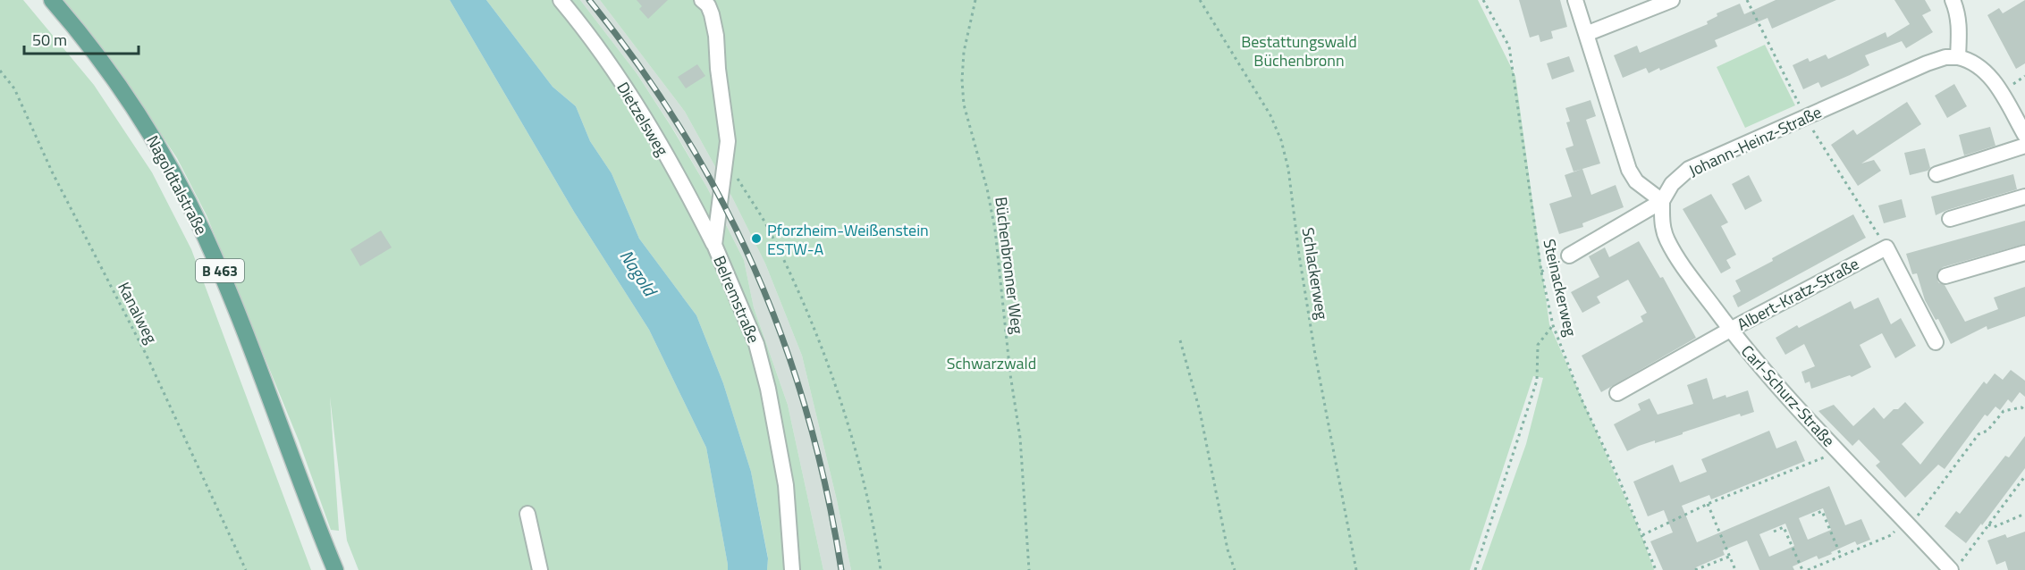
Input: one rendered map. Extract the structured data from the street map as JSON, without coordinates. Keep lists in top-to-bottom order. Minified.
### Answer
{"streets":{"main road":["Nagoldtalstraße","B 463"],"street":["Dietzelsweg","Johann-Heinz-Straße","Albert-Kratz-Straße","Belremstraße","Carl-Schurz-Straße"],"path":["Büchenbronner Weg","Schlackerweg","Steinackerweg","Kanalweg"]},"crossings":[["Dietzelsweg","Belremstraße"],["Johann-Heinz-Straße","Carl-Schurz-Straße"],["Albert-Kratz-Straße","Carl-Schurz-Straße"]],"water":["Nagold"],"parks":["Bestattungswald Büchenbronn","Schwarzwald"],"places":["Pforzheim-Weißenstein ESTW-A"],"scale_bar":"50 m"}
